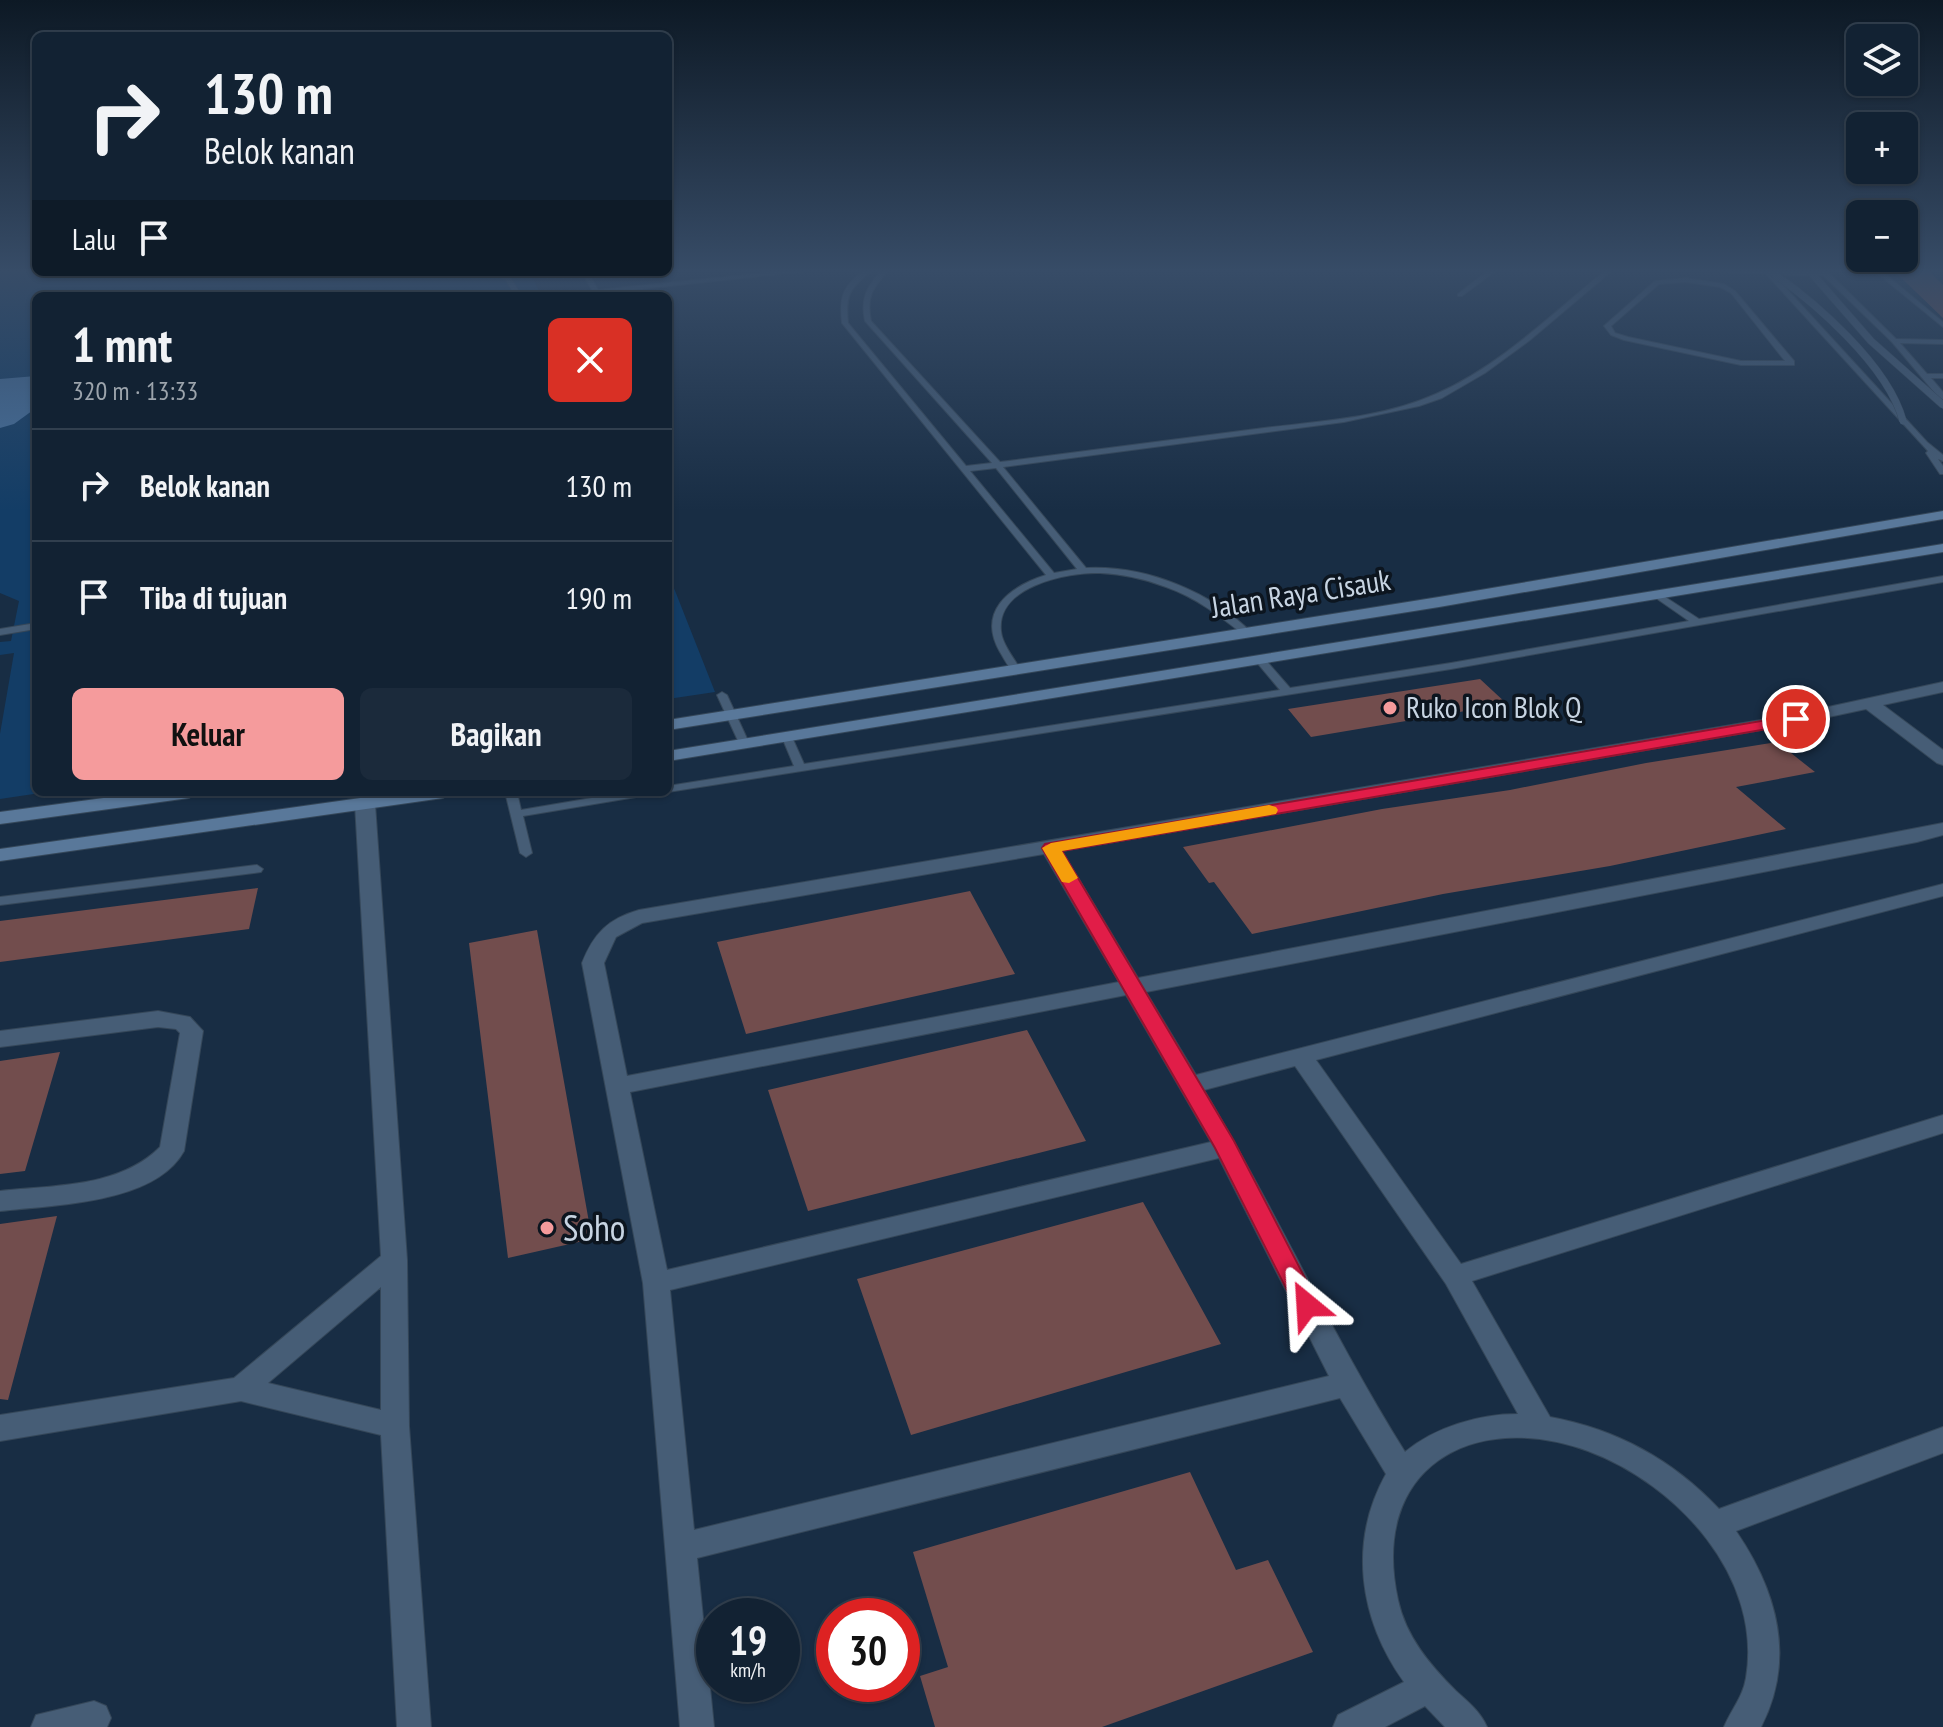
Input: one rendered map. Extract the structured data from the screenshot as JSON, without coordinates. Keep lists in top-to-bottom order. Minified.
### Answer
{"streets":{"main road":["Jalan Raya Cisauk"]},"places":["Ruko Icon Blok Q","Soho"],"page":{"map_buttons":["+","−"],"turn":["130 m","Belok kanan"],"then":"Lalu","heading":["1 mnt","320 m · 13:33"],"list":[{"name":"Belok kanan","value":"130 m"},{"name":"Tiba di tujuan","value":"190 m"}],"buttons":["Keluar","Bagikan"],"speed":"19 km/h","limit":"30"}}
